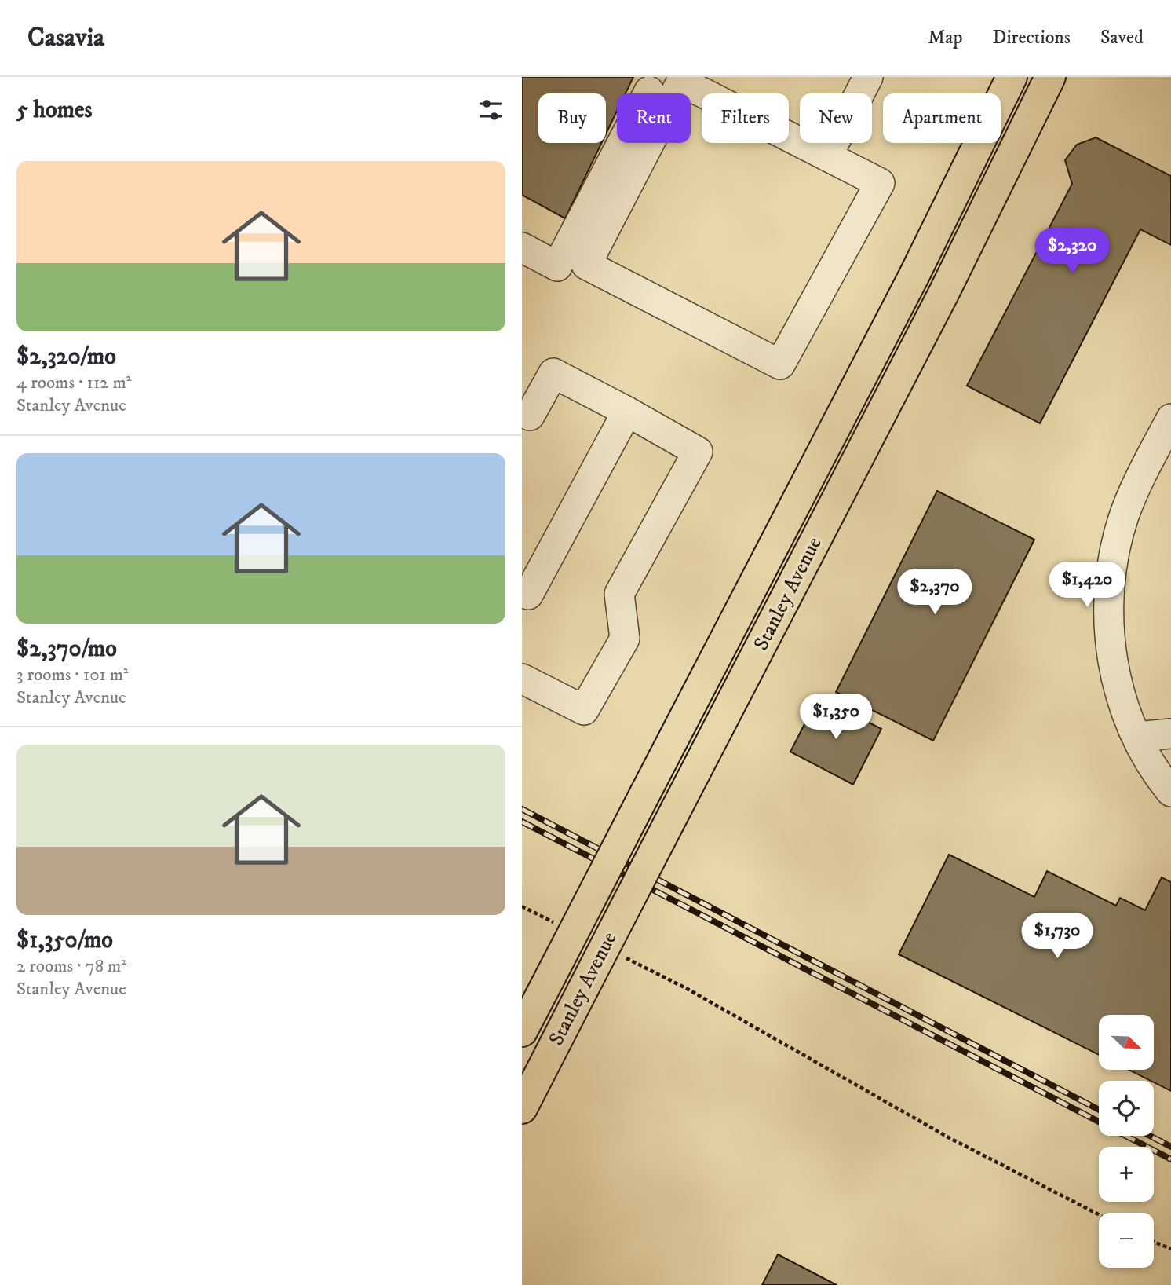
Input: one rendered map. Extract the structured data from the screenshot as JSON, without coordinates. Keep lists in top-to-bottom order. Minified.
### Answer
{"streets":{"main road":["Stanley Avenue"]},"north":"bottom right","page":{"header":"Casavia","nav":["Map","Directions","Saved"],"heading":"5 homes","chip":["Buy","Rent","Filters","New","Apartment"],"list":[{"name":"$2,320/mo","note":"4 rooms · 112 m² · Stanley Avenue"},{"name":"$2,370/mo","note":"3 rooms · 101 m² · Stanley Avenue"},{"name":"$1,350/mo","note":"2 rooms · 78 m² · Stanley Avenue"}],"price":["$2,320","$1,420","$2,370","$1,350","$1,730"],"map_buttons":["+","−"]}}
